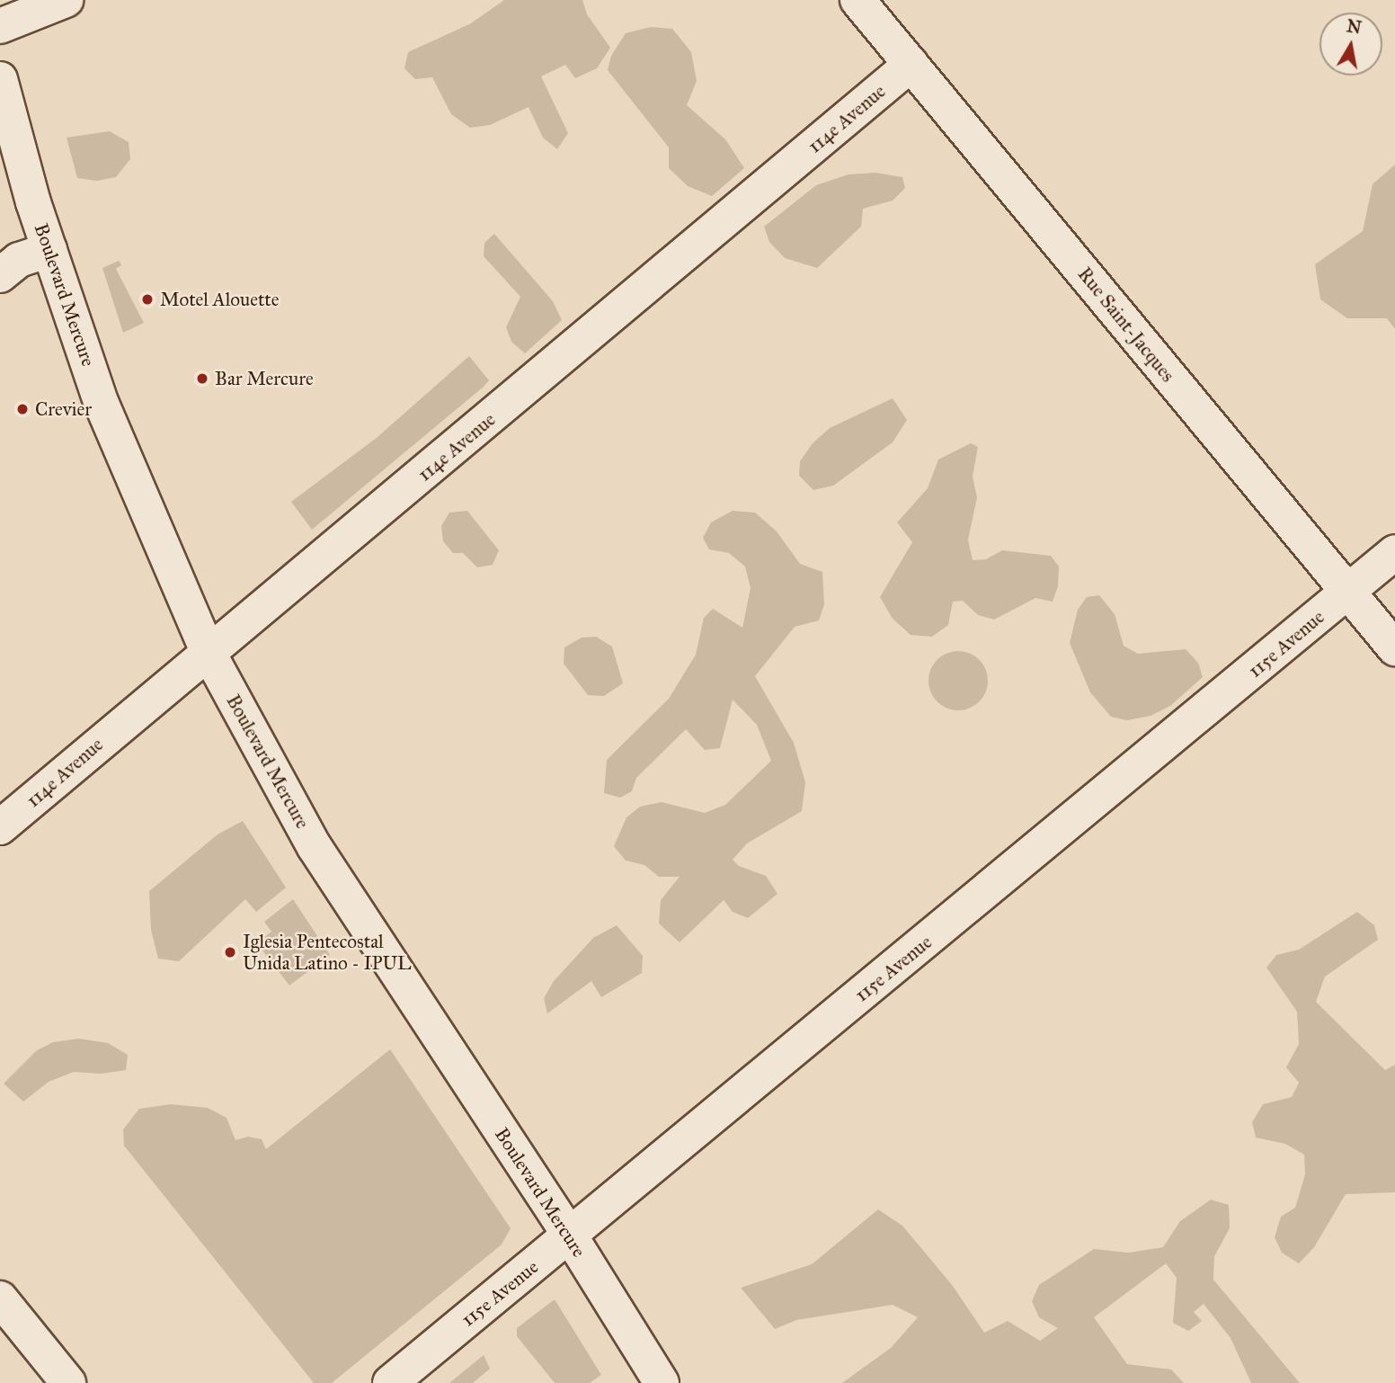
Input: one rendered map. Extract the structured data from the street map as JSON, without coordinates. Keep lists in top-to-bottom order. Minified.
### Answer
{"streets":{"street":["114e Avenue","Boulevard Mercure","Rue Saint-Jacques","115e Avenue"]},"crossings":[["114e Avenue","Boulevard Mercure"],["114e Avenue","Rue Saint-Jacques"],["Boulevard Mercure","115e Avenue"],["Rue Saint-Jacques","115e Avenue"]],"places":["Motel Alouette","Bar Mercure","Crevier","Iglesia Pentecostal Unida Latino - IPUL"],"north":"top"}
